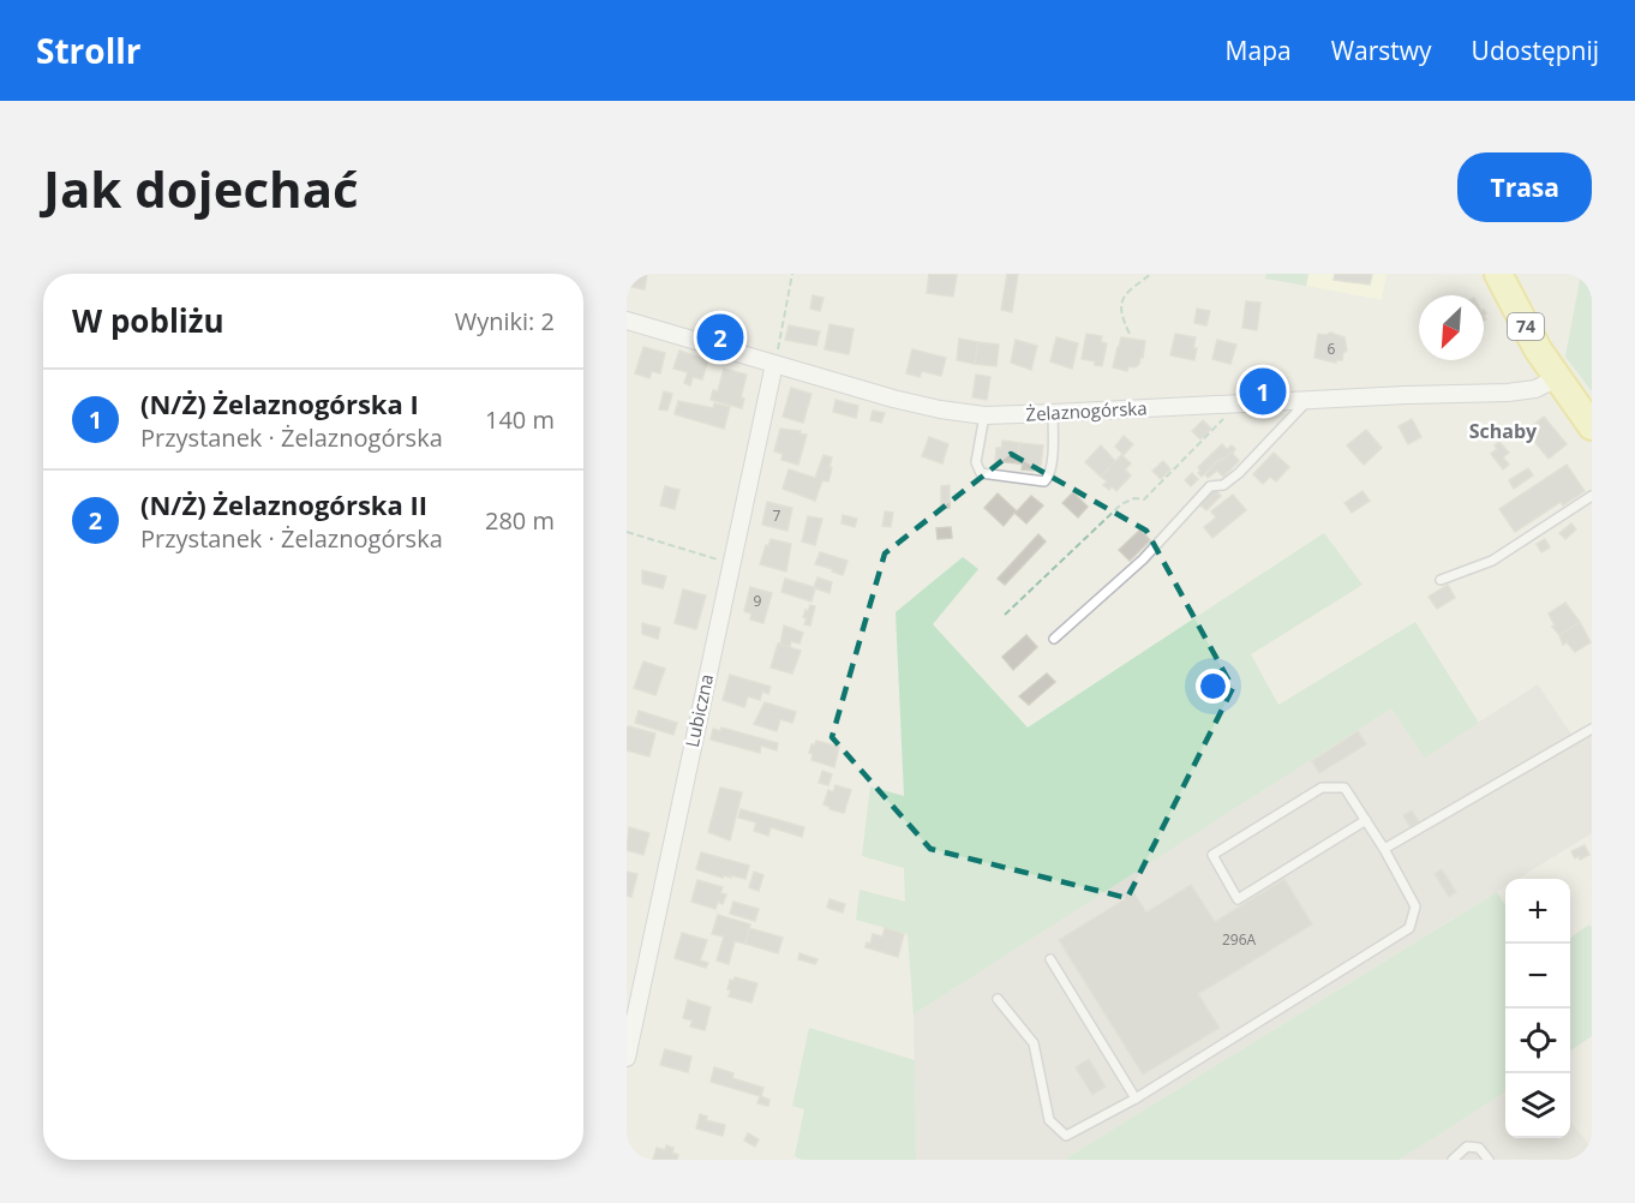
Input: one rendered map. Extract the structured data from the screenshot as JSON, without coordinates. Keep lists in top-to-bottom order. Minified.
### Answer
{"streets":{"main road":["74"],"street":["Żelaznogórska","Lubiczna"]},"crossings":[["74","Żelaznogórska"],["Żelaznogórska","Lubiczna"]],"districts":["Schaby"],"house_numbers":["6","7","9","296A"],"north":"bottom left","page":{"header":"Strollr","nav":["Mapa","Warstwy","Udostępnij"],"buttons":"Trasa","title":"Jak dojechać","heading":["W pobliżu","Wyniki: 2"],"pins":["2","1"],"list":[{"mark":"1","name":"(N/Ż) Żelaznogórska I","note":"Przystanek · Żelaznogórska","value":"140 m"},{"mark":"2","name":"(N/Ż) Żelaznogórska II","note":"Przystanek · Żelaznogórska","value":"280 m"}],"map_buttons":["+","−"]}}
